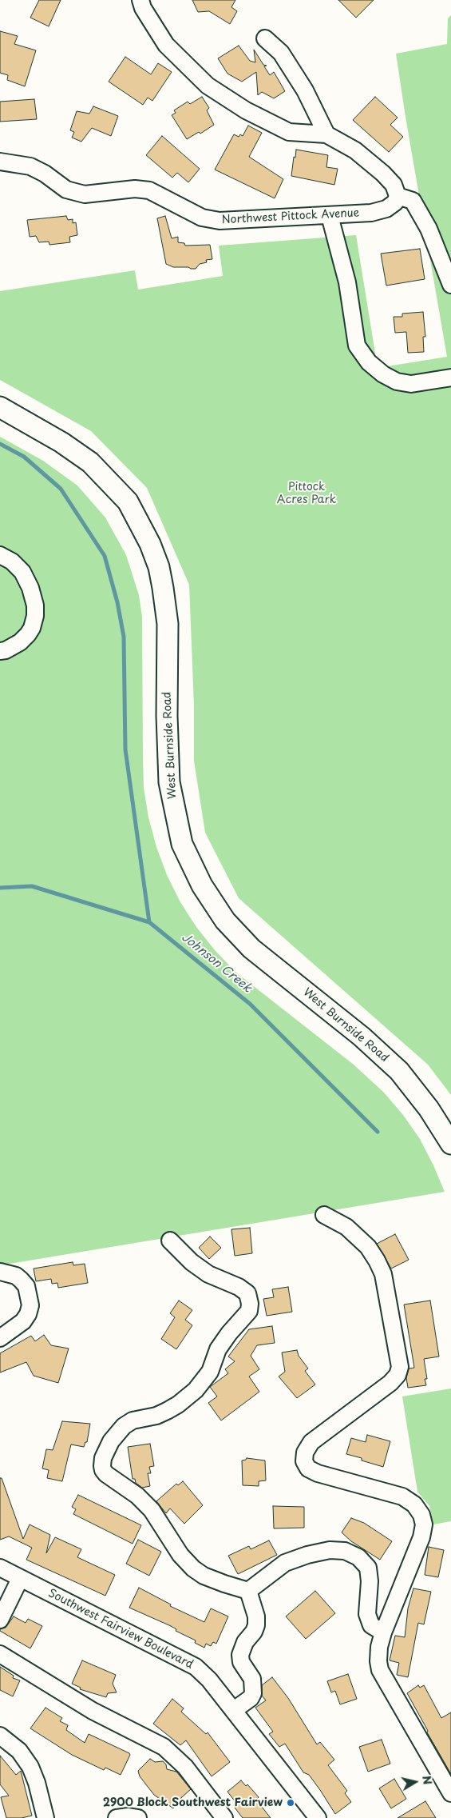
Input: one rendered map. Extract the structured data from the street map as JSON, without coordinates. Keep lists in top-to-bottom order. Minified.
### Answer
{"streets":{"main road":["West Burnside Road"],"street":["Northwest Pittock Avenue","Southwest Fairview Boulevard"]},"water":["Johnson Creek"],"parks":["Pittock Acres Park"],"places":["2900 Block Southwest Fairview"],"north":"right"}
